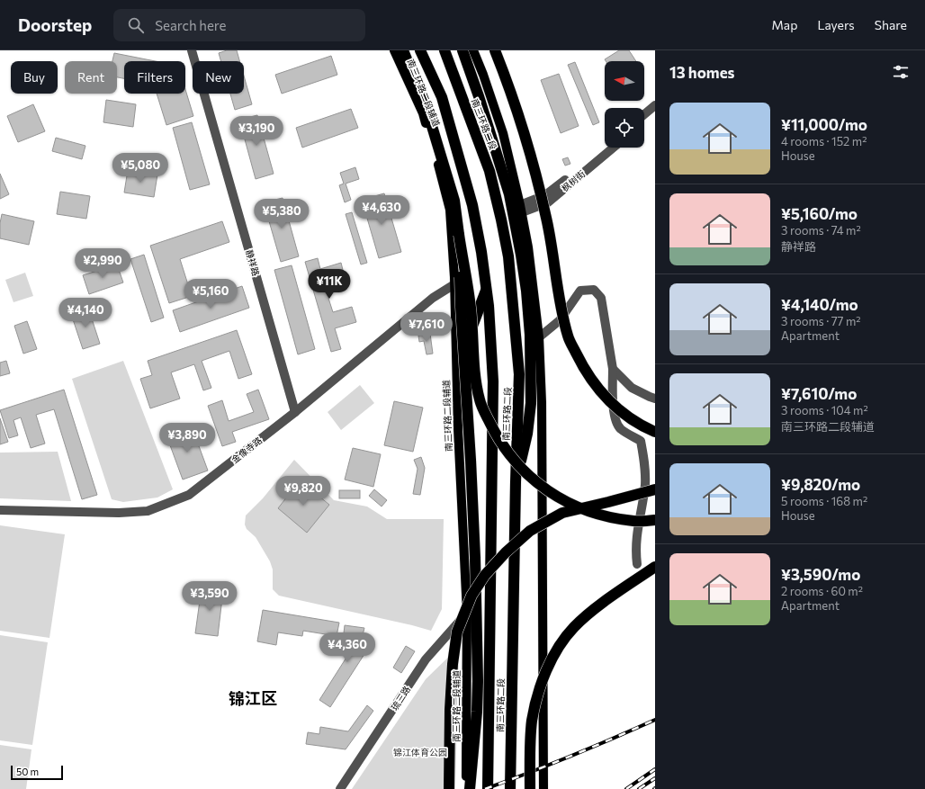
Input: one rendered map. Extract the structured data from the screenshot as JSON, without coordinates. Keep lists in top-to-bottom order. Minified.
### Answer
{"streets":{"highway":["南三环路二段"],"main road":["南三环路二段辅道"],"street":["枫树街","静祥路","金像寺路","琉三路"]},"crossings":[["南三环路二段辅道","金像寺路"],["南三环路二段辅道","琉三路"],["静祥路","金像寺路"]],"districts":["锦江区"],"parks":["锦江体育公园"],"scale_bar":"50 m","north":"left","page":{"header":"Doorstep","search":"Search here","nav":["Map","Layers","Share"],"heading":"13 homes","chip":["Buy","Rent","Filters","New"],"list":[{"name":"¥11,000/mo","note":"4 rooms · 152 m² · House"},{"name":"¥5,160/mo","note":"3 rooms · 74 m² · 静祥路"},{"name":"¥4,140/mo","note":"3 rooms · 77 m² · Apartment"},{"name":"¥7,610/mo","note":"3 rooms · 104 m² · 南三环路二段辅道"},{"name":"¥9,820/mo","note":"5 rooms · 168 m² · House"},{"name":"¥3,590/mo","note":"2 rooms · 60 m² · Apartment"}],"price":["¥3,190","¥5,080","¥4,630","¥5,380","¥2,990","¥11K","¥5,160","¥4,140","¥7,610","¥3,890","¥9,820","¥3,590","¥4,360"],"scale":"50 m"}}
